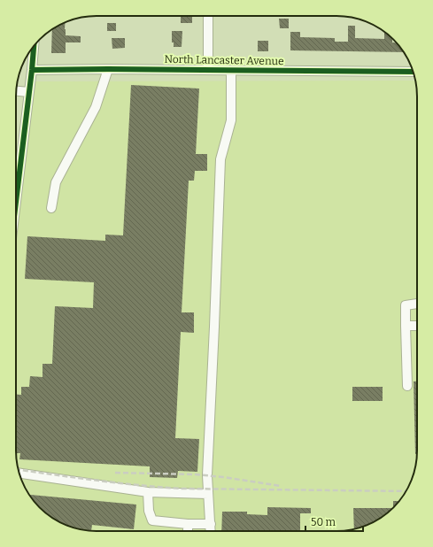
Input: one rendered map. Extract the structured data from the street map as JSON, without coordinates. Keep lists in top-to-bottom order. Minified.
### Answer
{"streets":{"street":["North Lancaster Avenue"]},"scale_bar":"50 m"}
